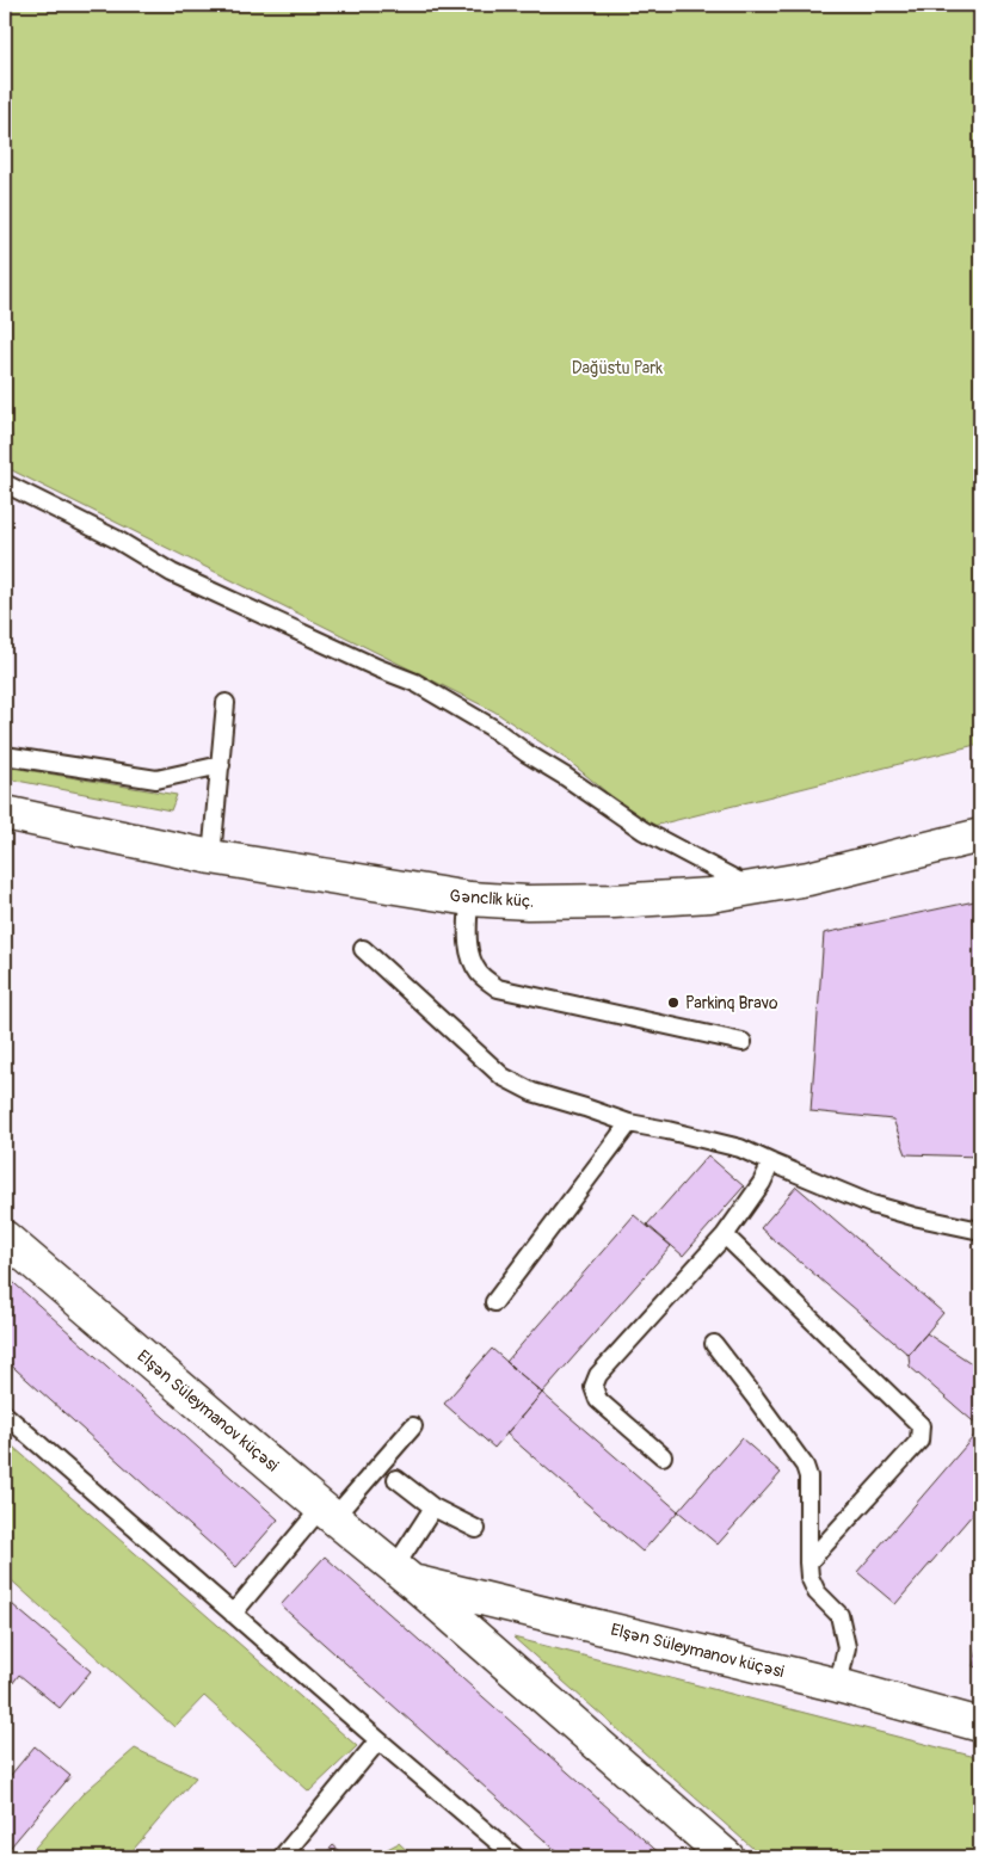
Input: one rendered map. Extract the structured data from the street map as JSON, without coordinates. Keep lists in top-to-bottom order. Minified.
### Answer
{"streets":{"street":["Gənclik küç.","Elşən Süleymanov küçəsi"]},"parks":["Dağüstu Park"],"places":["Parkinq Bravo"]}
